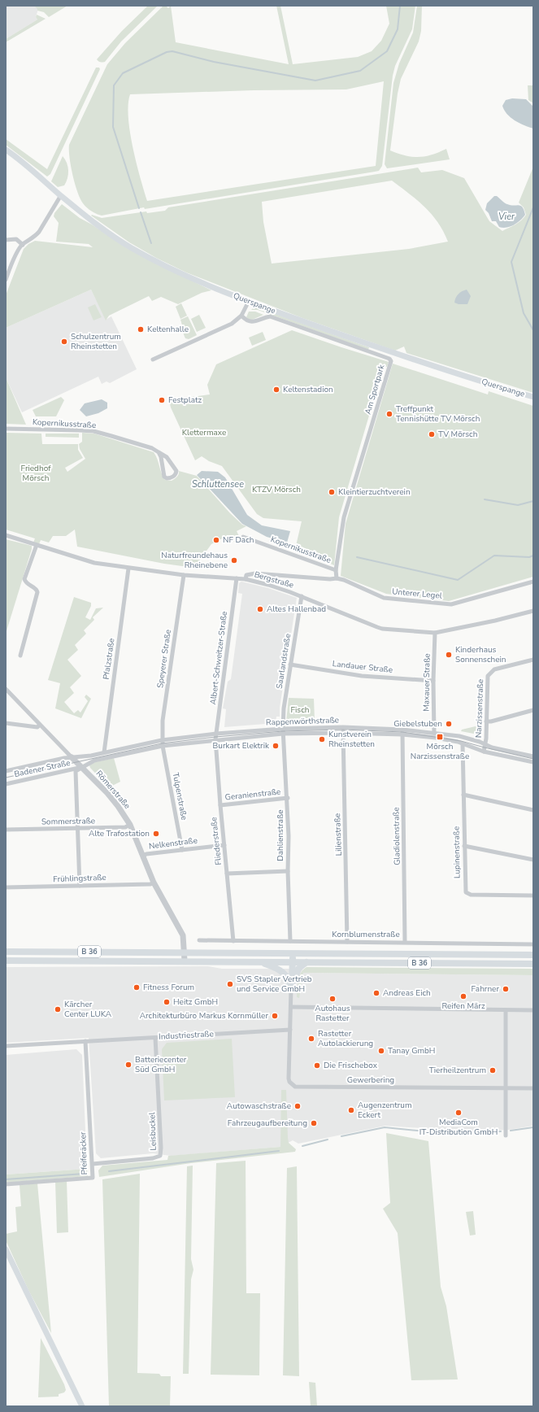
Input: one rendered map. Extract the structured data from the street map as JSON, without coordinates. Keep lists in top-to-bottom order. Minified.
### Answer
{"streets":{"main road":["Querspange","B 36"],"street":["Am Sportpark","Kopernikusstraße","Bergstraße","Unterer Legel","Albert-Schweitzer-Straße","Pfalzstraße","Speyerer Straße","Saarlandstraße","Landauer Straße","Maxauer Straße","Narzissenstraße","Rappenwörthstraße","Badener Straße","Römerstraße","Geranienstraße","Tulpenstraße","Sommerstraße","Lilienstraße","Dahlienstraße","Gladiolenstraße","Fliederstraße","Nelkenstraße","Lupinenstraße","Frühlingstraße","Kornblumenstraße","Industriestraße","Gewerbering","Leisbuckel","Pfeiferäcker"]},"crossings":[["Am Sportpark","Kopernikusstraße"],["Am Sportpark","Unterer Legel"],["Bergstraße","Unterer Legel"],["Bergstraße","Albert-Schweitzer-Straße"],["Bergstraße","Pfalzstraße"],["Bergstraße","Speyerer Straße"],["Bergstraße","Saarlandstraße"],["Bergstraße","Maxauer Straße"],["Albert-Schweitzer-Straße","Rappenwörthstraße"],["Albert-Schweitzer-Straße","Fliederstraße"],["Pfalzstraße","Rappenwörthstraße"],["Speyerer Straße","Rappenwörthstraße"],["Speyerer Straße","Tulpenstraße"],["Saarlandstraße","Landauer Straße"],["Saarlandstraße","Rappenwörthstraße"],["Saarlandstraße","Dahlienstraße"],["Landauer Straße","Maxauer Straße"],["Maxauer Straße","Rappenwörthstraße"],["Narzissenstraße","Rappenwörthstraße"],["Rappenwörthstraße","Badener Straße"],["Rappenwörthstraße","Römerstraße"],["Rappenwörthstraße","Tulpenstraße"],["Rappenwörthstraße","Lilienstraße"],["Rappenwörthstraße","Dahlienstraße"],["Rappenwörthstraße","Gladiolenstraße"],["Rappenwörthstraße","Fliederstraße"],["Rappenwörthstraße","Lupinenstraße"],["Badener Straße","Römerstraße"],["Römerstraße","Sommerstraße"],["Römerstraße","Nelkenstraße"],["Römerstraße","Frühlingstraße"],["Römerstraße","B 36"],["Geranienstraße","Dahlienstraße"],["Geranienstraße","Fliederstraße"],["Tulpenstraße","Nelkenstraße"],["Lilienstraße","Kornblumenstraße"],["Dahlienstraße","Kornblumenstraße"],["Gladiolenstraße","Kornblumenstraße"],["Fliederstraße","Nelkenstraße"],["Fliederstraße","Kornblumenstraße"],["Industriestraße","Gewerbering"],["Industriestraße","Leisbuckel"],["Industriestraße","Pfeiferäcker"],["Leisbuckel","Pfeiferäcker"]],"water":["Vier","Schluttensee"],"parks":["Klettermaxe","Friedhof Mörsch","KTZV Mörsch","Fisch"],"places":{"other":["Keltenhalle","Schulzentrum Rheinstetten","Keltenstadion","Festplatz","Treffpunkt Tennishütte TV Mörsch","TV Mörsch","Kleintierzuchtverein","NF Dach","Naturfreundehaus Rheinebene","Altes Hallenbad","Kinderhaus Sonnenschein","Giebelstuben","Kunstverein Rheinstetten","Burkart Elektrik","Alte Trafostation","SVS Stapler Vertrieb und Service GmbH","Fitness Forum","Fahrner","Andreas Eich","Reifen März","Autohaus Rastetter","Heitz GmbH","Kärcher Center LUKA","Architekturbüro Markus Kornmüller","Rastetter Autolackierung","Tanay GmbH","Batteriecenter Süd GmbH","Die Frischebox","Tierheilzentrum","Autowaschstraße","Augenzentrum Eckert","MediaCom IT-Distribution GmbH","Fahrzeugaufbereitung"],"transit":["Mörsch Narzissenstraße"]}}
